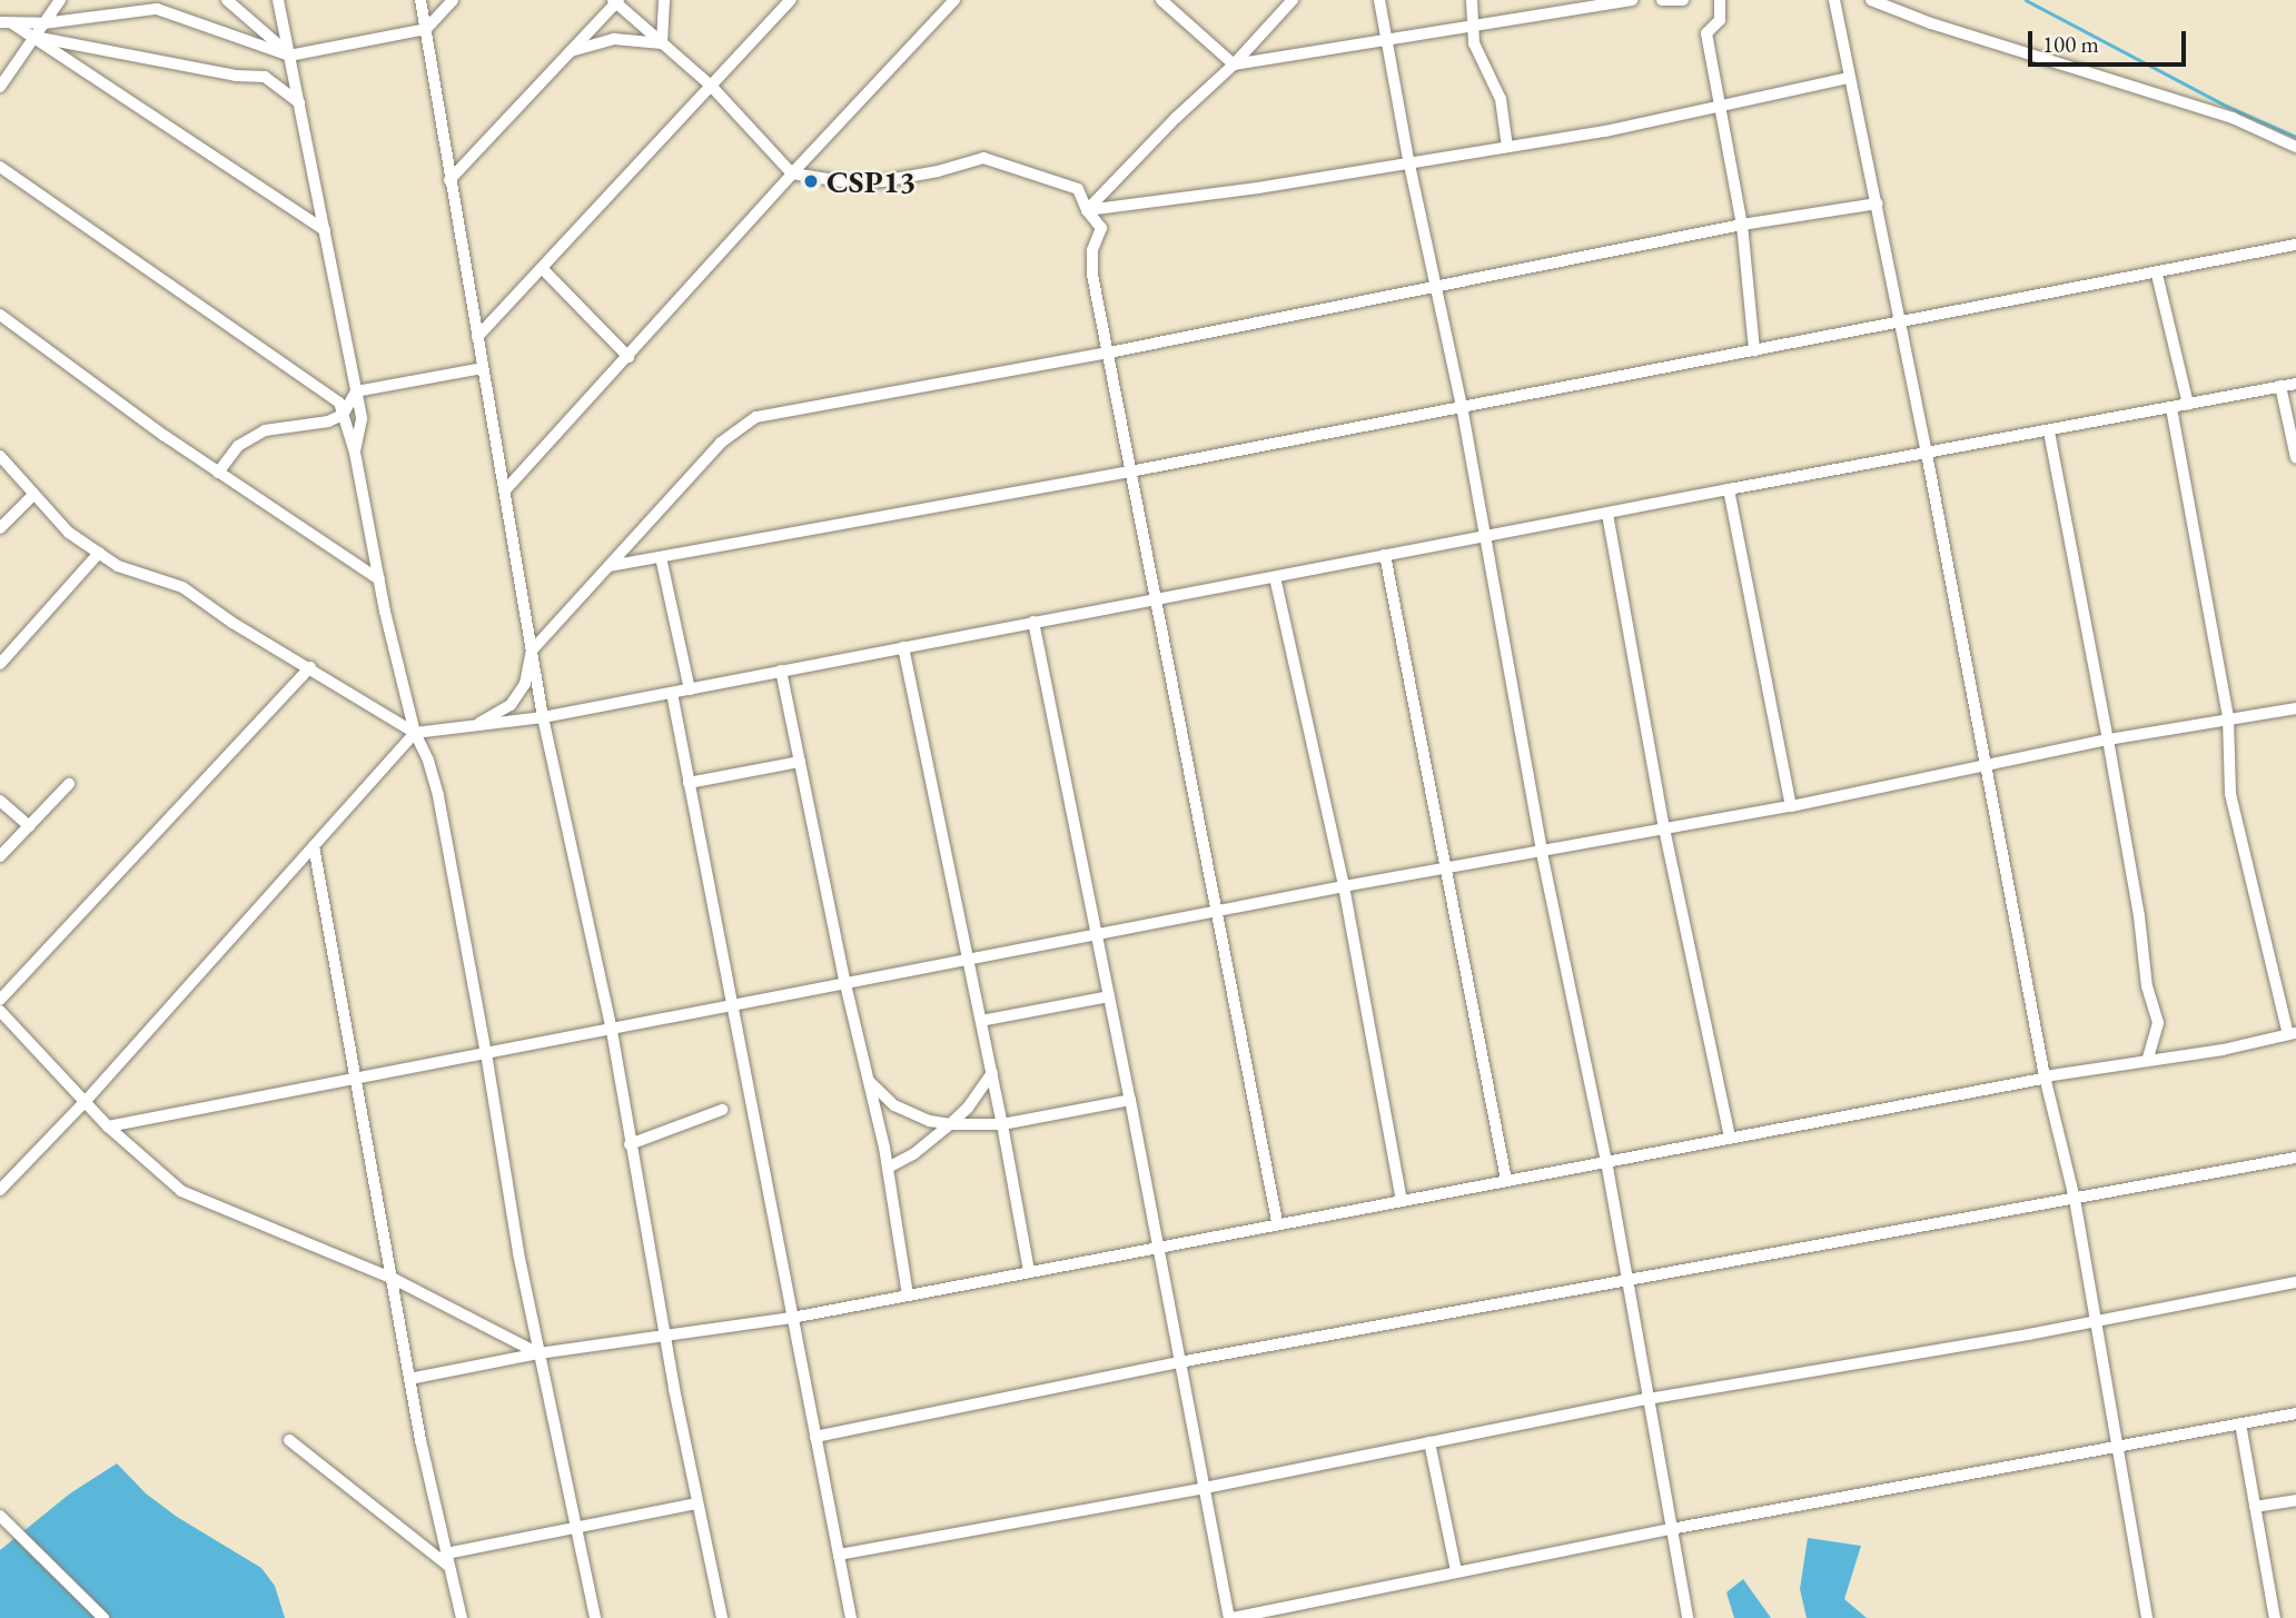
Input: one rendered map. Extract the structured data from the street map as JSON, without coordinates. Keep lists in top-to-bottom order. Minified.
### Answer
{"places":["CSP13"],"scale_bar":"100 m"}
